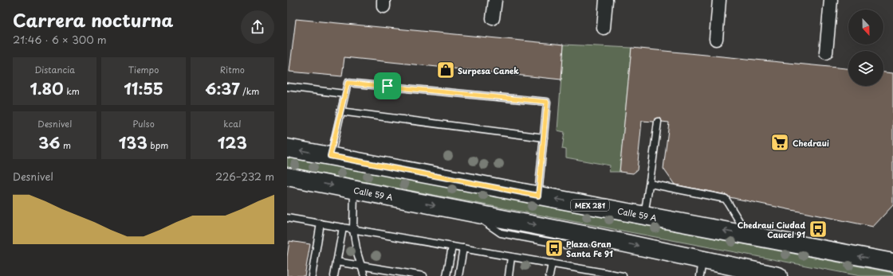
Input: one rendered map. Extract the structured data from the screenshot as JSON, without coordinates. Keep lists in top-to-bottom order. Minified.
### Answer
{"streets":{"main road":["Calle 59 A","MEX 281"]},"places":{"shop":["Surpesa Canek"],"supermarket":["Chedraui"],"bus stop":["Chedraui Ciudad Caucel 91","Plaza Gran Santa Fe 91"]},"north":"bottom","page":{"heading":["Carrera nocturna","21:46 · 6 × 300 m"],"stats":[["Distancia","1.80 km"],["Tiempo","11:55"],["Ritmo","6:37 /km"],["Desnivel","36 m"],["Pulso","133 bpm"],["kcal","123"]],"chart":["Desnivel","226–232 m"]}}
